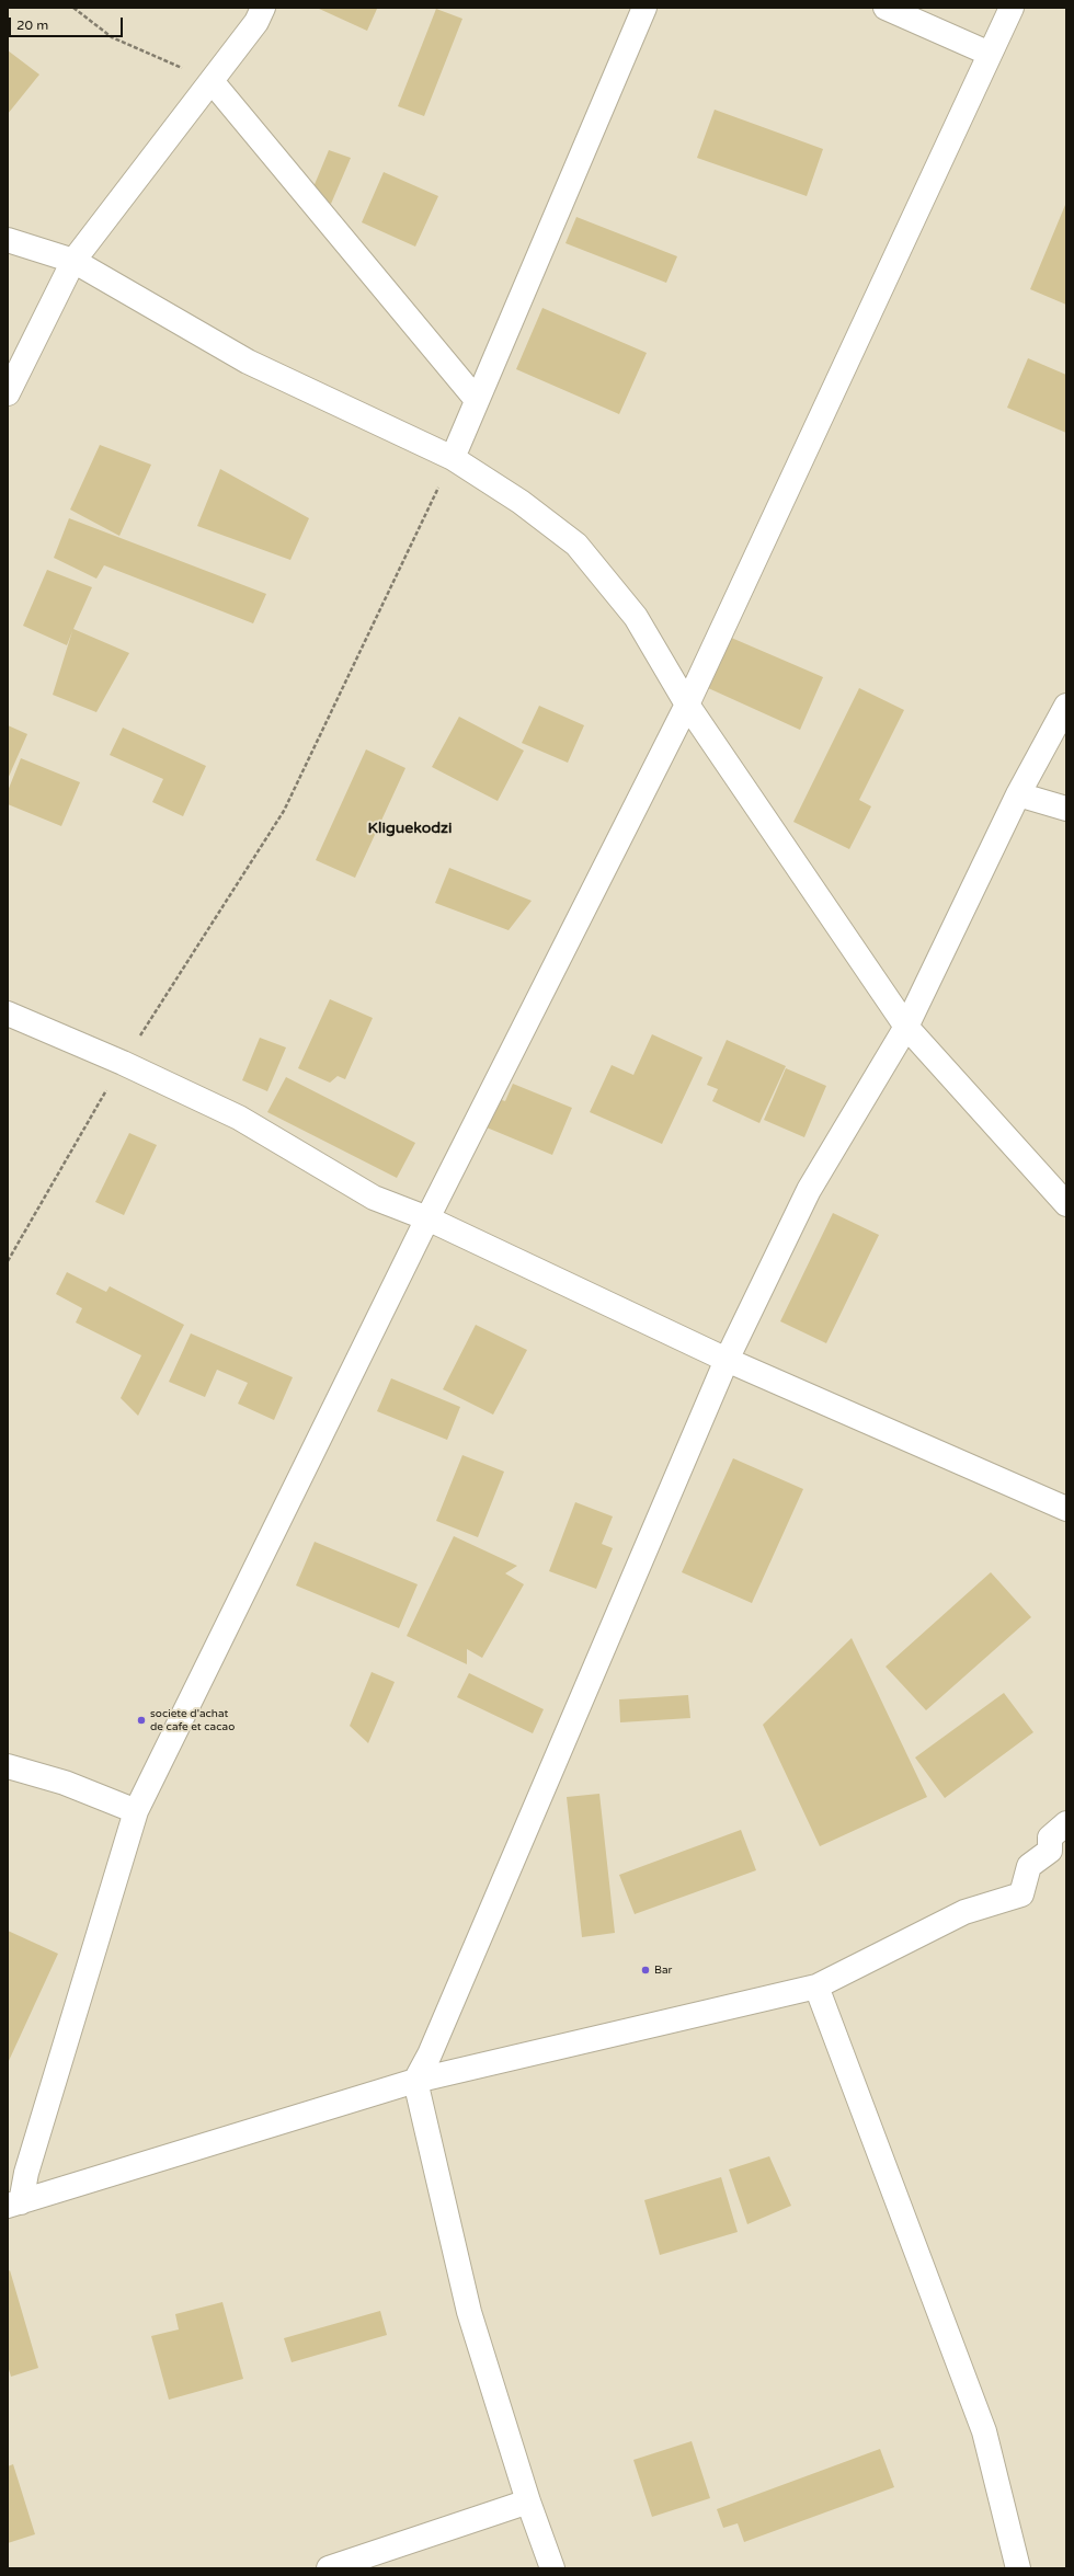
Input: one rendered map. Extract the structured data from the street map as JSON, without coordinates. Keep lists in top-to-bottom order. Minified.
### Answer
{"districts":["Kliguekodzi"],"places":["societe d'achat de cafe et cacao","Bar"],"scale_bar":"20 m"}
